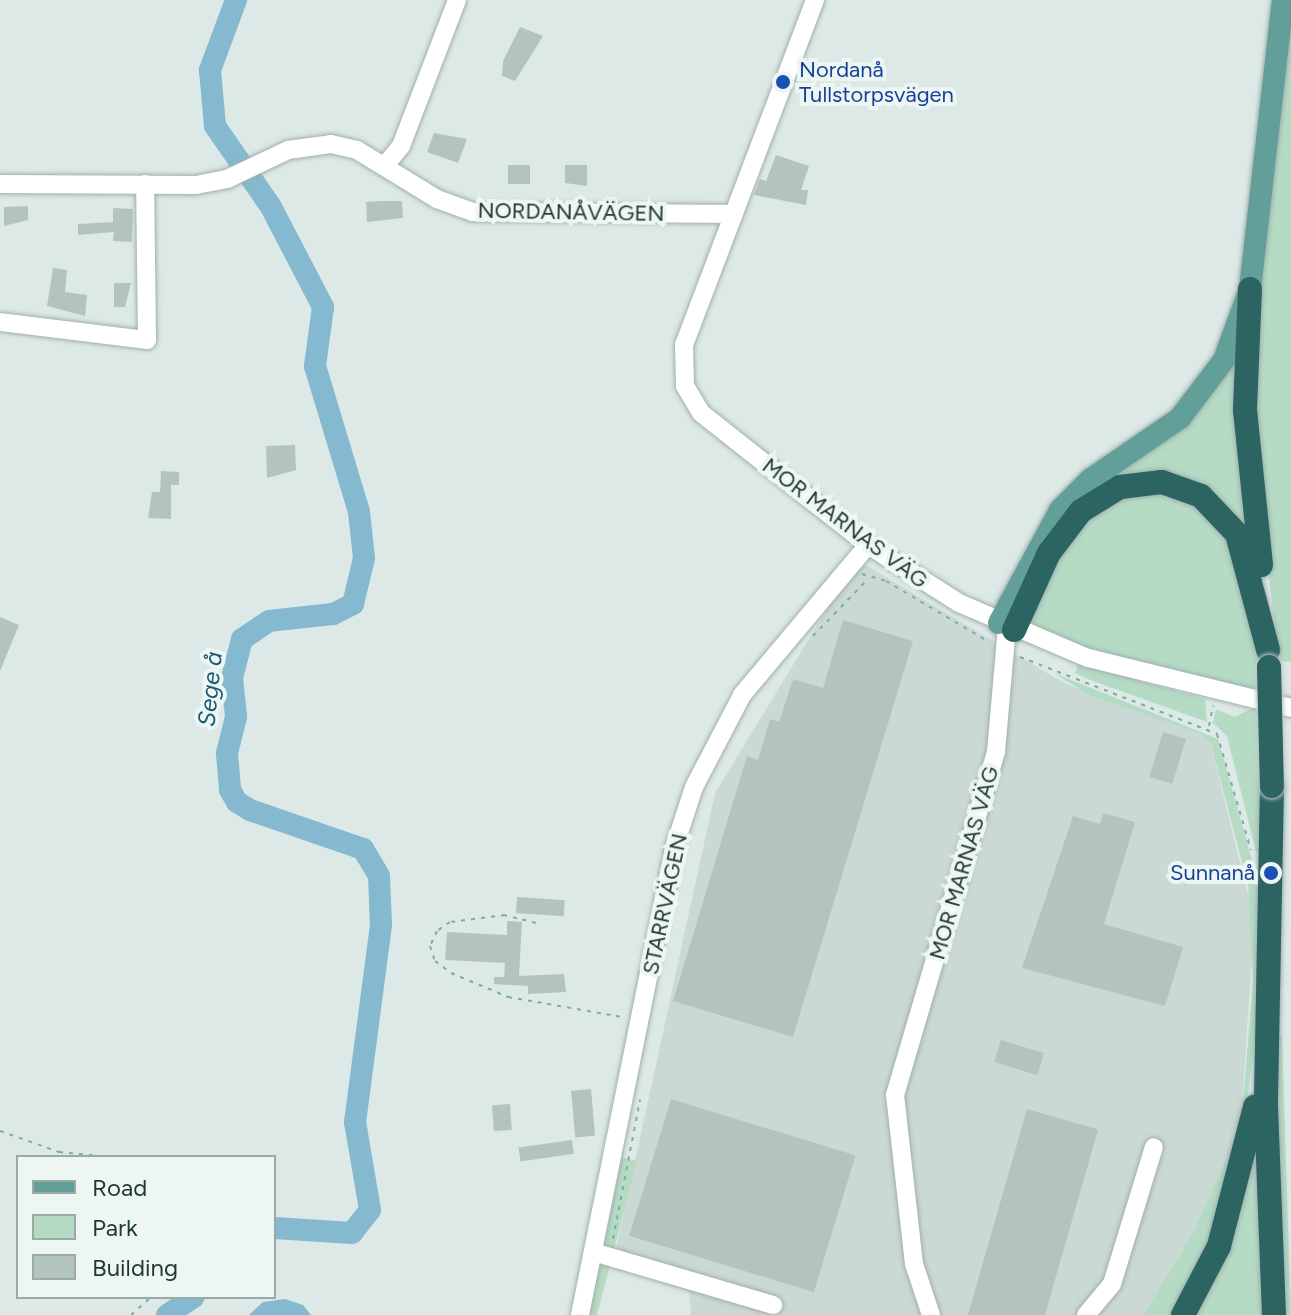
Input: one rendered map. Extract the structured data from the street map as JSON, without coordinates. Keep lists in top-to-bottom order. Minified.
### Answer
{"streets":{"street":["NORDANÅVÄGEN","MOR MARNAS VÄG","STARRVÄGEN"]},"crossings":[["NORDANÅVÄGEN","MOR MARNAS VÄG"],["MOR MARNAS VÄG","STARRVÄGEN"]],"water":["Sege å"],"places":["Nordanå Tullstorpsvägen","Sunnanå"],"legend":["Road","Park","Building"]}
